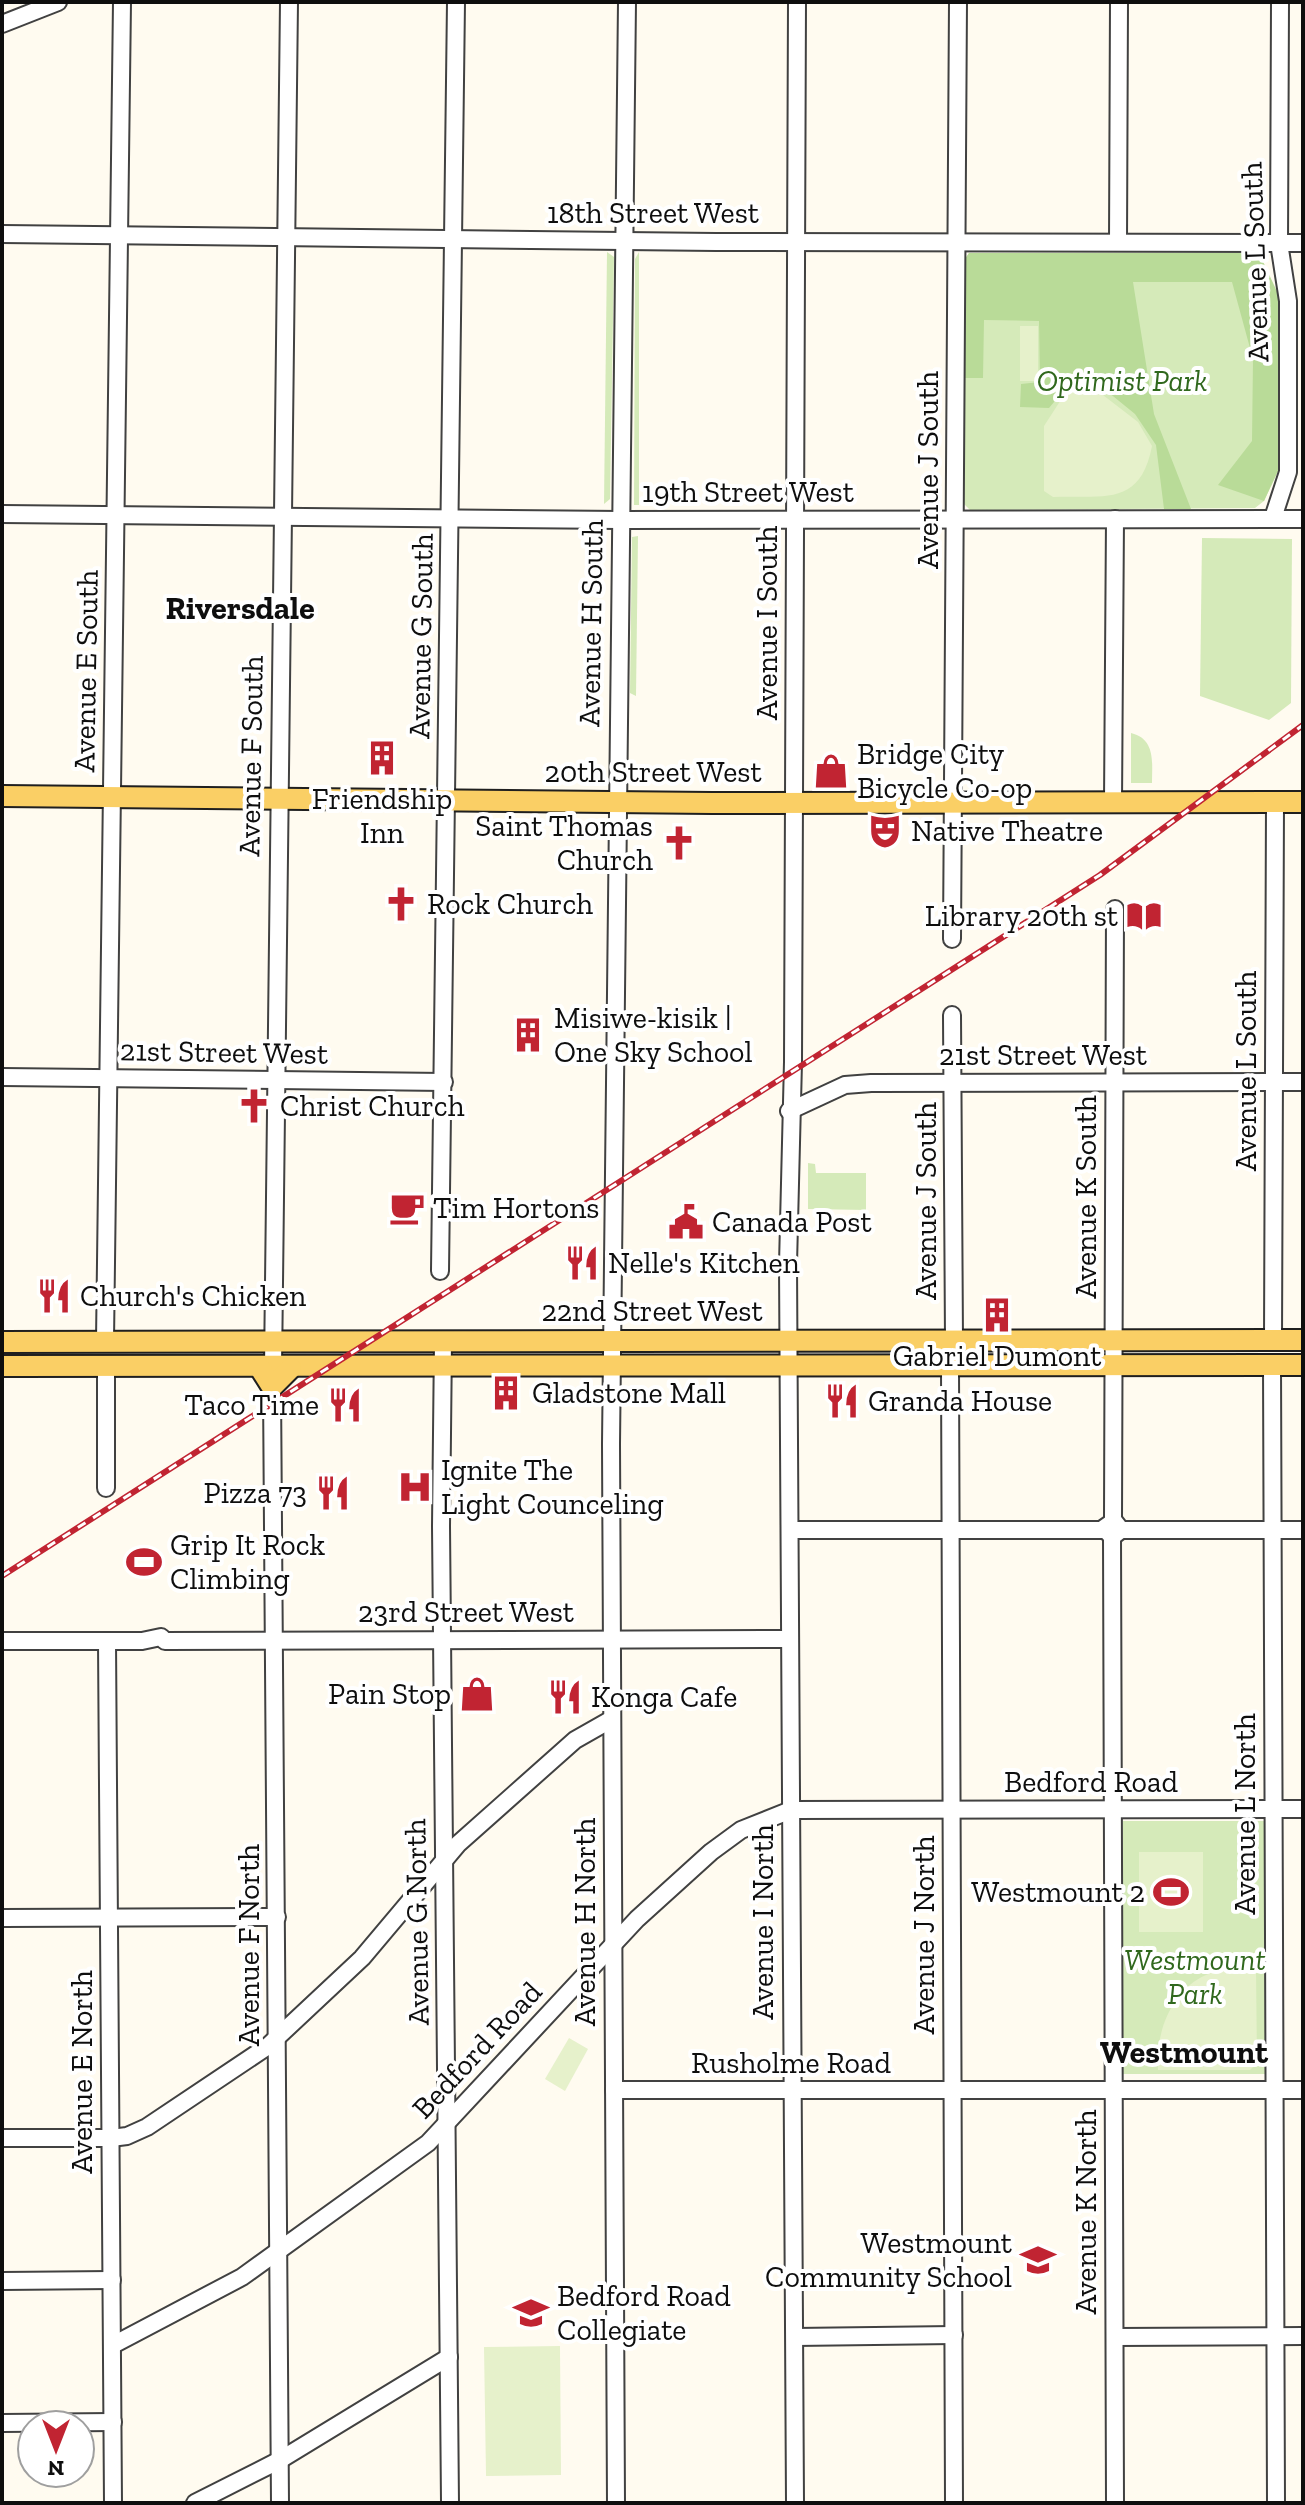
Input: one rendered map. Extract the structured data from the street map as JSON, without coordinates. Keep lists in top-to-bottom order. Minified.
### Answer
{"streets":{"main road":["20th Street West","22nd Street West"],"street":["18th Street West","Avenue L South","Avenue J South","19th Street West","Avenue H South","Avenue I South","Avenue G South","Avenue E South","Avenue F South","21st Street West","Avenue K South","23rd Street West","Bedford Road","Avenue L North","Avenue G North","Avenue H North","Avenue I North","Avenue J North","Avenue F North","Rusholme Road","Avenue E North","Avenue K North"]},"crossings":[["18th Street West","Avenue L South"],["18th Street West","Avenue J South"],["18th Street West","Avenue H South"],["18th Street West","Avenue I South"],["18th Street West","Avenue G South"],["18th Street West","Avenue E South"],["18th Street West","Avenue F South"],["Avenue L South","19th Street West"],["Avenue L South","20th Street West"],["Avenue L South","21st Street West"],["Avenue L South","22nd Street West"],["Avenue J South","19th Street West"],["Avenue J South","20th Street West"],["Avenue J South","21st Street West"],["Avenue J South","22nd Street West"],["19th Street West","Avenue H South"],["19th Street West","Avenue I South"],["19th Street West","Avenue G South"],["19th Street West","Avenue E South"],["19th Street West","Avenue F South"],["Avenue H South","20th Street West"],["Avenue H South","22nd Street West"],["Avenue H South","Avenue H North"],["Avenue I South","20th Street West"],["Avenue I South","21st Street West"],["Avenue I South","22nd Street West"],["Avenue I South","Avenue I North"],["Avenue G South","20th Street West"],["Avenue G South","21st Street West"],["Avenue E South","20th Street West"],["Avenue E South","21st Street West"],["Avenue E South","22nd Street West"],["Avenue F South","20th Street West"],["Avenue F South","21st Street West"],["Avenue F South","22nd Street West"],["Avenue F South","Avenue F North"],["21st Street West","Avenue K South"],["Avenue K South","22nd Street West"],["Avenue K South","Avenue K North"],["22nd Street West","Avenue L North"],["22nd Street West","Avenue G North"],["22nd Street West","Avenue H North"],["22nd Street West","Avenue I North"],["22nd Street West","Avenue J North"],["22nd Street West","Avenue F North"],["22nd Street West","Avenue K North"],["23rd Street West","Avenue G North"],["23rd Street West","Avenue H North"],["23rd Street West","Avenue I North"],["23rd Street West","Avenue F North"],["23rd Street West","Avenue E North"],["Bedford Road","Avenue L North"],["Bedford Road","Avenue G North"],["Bedford Road","Avenue H North"],["Bedford Road","Avenue I North"],["Bedford Road","Avenue J North"],["Bedford Road","Avenue F North"],["Bedford Road","Avenue E North"],["Bedford Road","Avenue K North"],["Avenue L North","Rusholme Road"],["Avenue H North","Rusholme Road"],["Avenue I North","Rusholme Road"],["Avenue J North","Rusholme Road"],["Rusholme Road","Avenue K North"]],"districts":["Riversdale","Westmount"],"parks":["Optimist Park","Westmount Park"],"places":{"building":["Friendship Inn","Misiwe-kisik | One Sky School","Gabriel Dumont","Gladstone Mall"],"shop":["Bridge City Bicycle Co-op","Pain Stop"],"theatre":["Native Theatre"],"church":["Saint Thomas Church","Rock Church","Christ Church"],"library":["Library 20th st"],"cafe":["Tim Hortons"],"public building":["Canada Post"],"restaurant":["Nelle's Kitchen","Church's Chicken","Granda House","Taco Time","Pizza 73","Konga Cafe"],"hospital":["Ignite The Light Counceling"],"sports":["Grip It Rock Climbing","Westmount 2"],"school or university":["Westmount Community School","Bedford Road Collegiate"]},"north":"bottom"}
